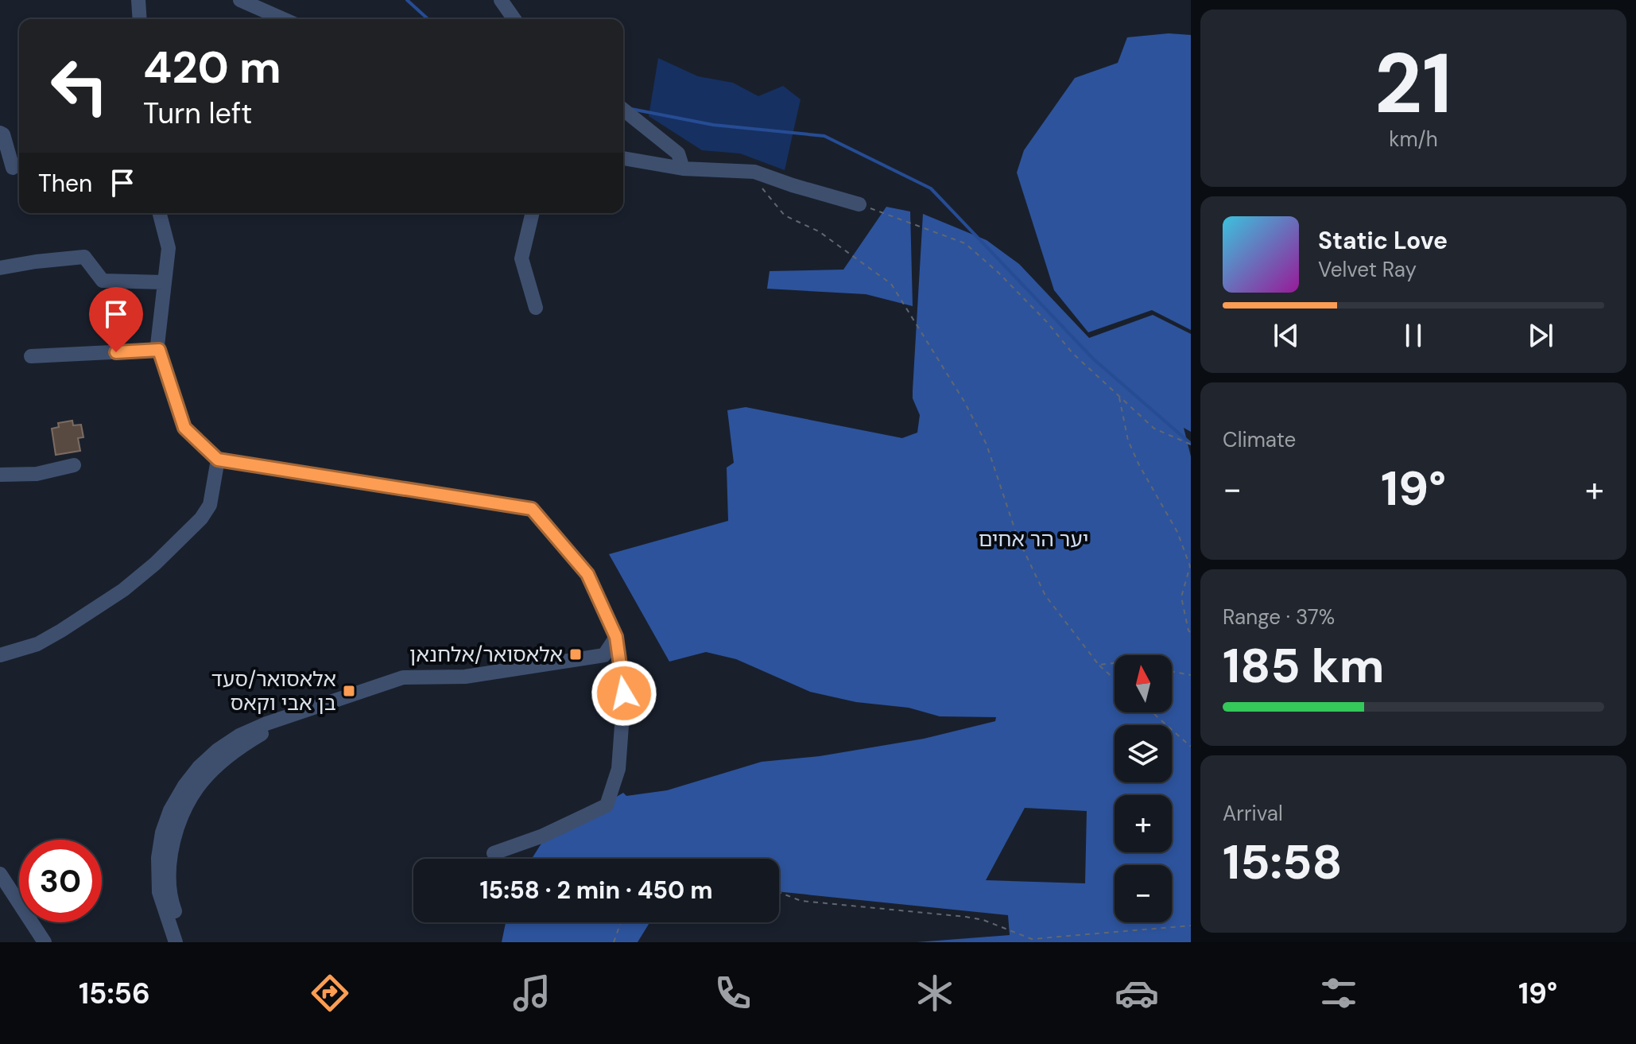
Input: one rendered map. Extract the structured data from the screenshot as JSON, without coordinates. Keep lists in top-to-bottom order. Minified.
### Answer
{"parks":["יער הר אחים"],"places":{"transit":["אלאסואר/אלחנאן","אלאסואר/סעד בן אבי וקאס"]},"north":"top","page":{"tile":[["21","km/h"],"Climate",["Range · 37%","185 km"],["Arrival","15:58"]],"turn":["420 m","Turn left"],"then":"Then","song":["Static Love","Velvet Ray"],"heat":["−","19°","+"],"map_buttons":["+","−"],"limit":"30","trip":"15:58 · 2 min · 450 m","tabs":["15:56","19°"]}}
